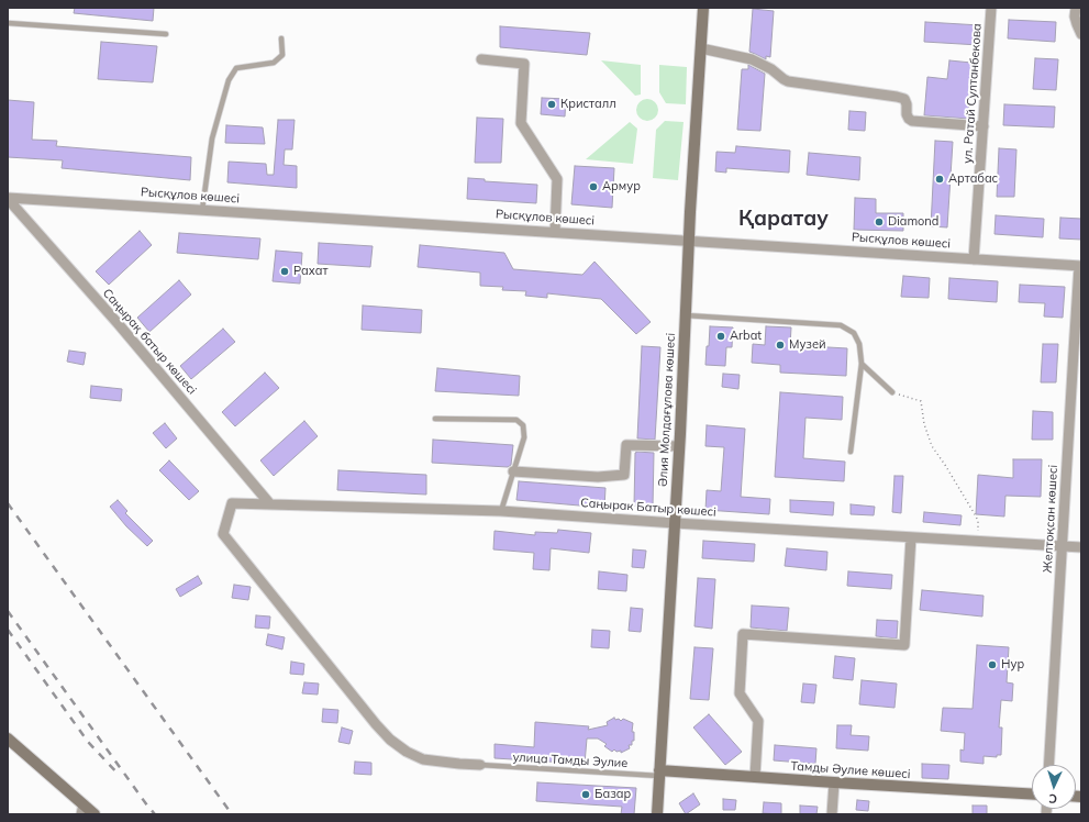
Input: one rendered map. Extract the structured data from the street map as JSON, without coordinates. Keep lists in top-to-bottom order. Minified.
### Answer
{"streets":{"street":["ул. Ратай Султанбекова","Рысқұлов көшесі","Саңырақ батыр көшесі","Әлия Молдағұлова көшесі","Саңырак Батыр көшесі","Желтоқсан көшесі","Тамды Әулие көшесі"],"lane":["улица Тамды Эулие"]},"crossings":[["ул. Ратай Султанбекова","Рысқұлов көшесі"],["Рысқұлов көшесі","Саңырақ батыр көшесі"],["Рысқұлов көшесі","Әлия Молдағұлова көшесі"],["Рысқұлов көшесі","Желтоқсан көшесі"],["Саңырақ батыр көшесі","Саңырак Батыр көшесі"],["Әлия Молдағұлова көшесі","Саңырак Батыр көшесі"],["Әлия Молдағұлова көшесі","улица Тамды Эулие"],["Әлия Молдағұлова көшесі","Тамды Әулие көшесі"],["Саңырак Батыр көшесі","Желтоқсан көшесі"],["Саңырак Батыр көшесі","улица Тамды Эулие"],["улица Тамды Эулие","Тамды Әулие көшесі"]],"districts":["Қаратау"],"places":["Кристалл","Артабас","Армур","Diamond","Рахат","Arbat","Музей","Нур","Базар"],"north":"bottom"}
